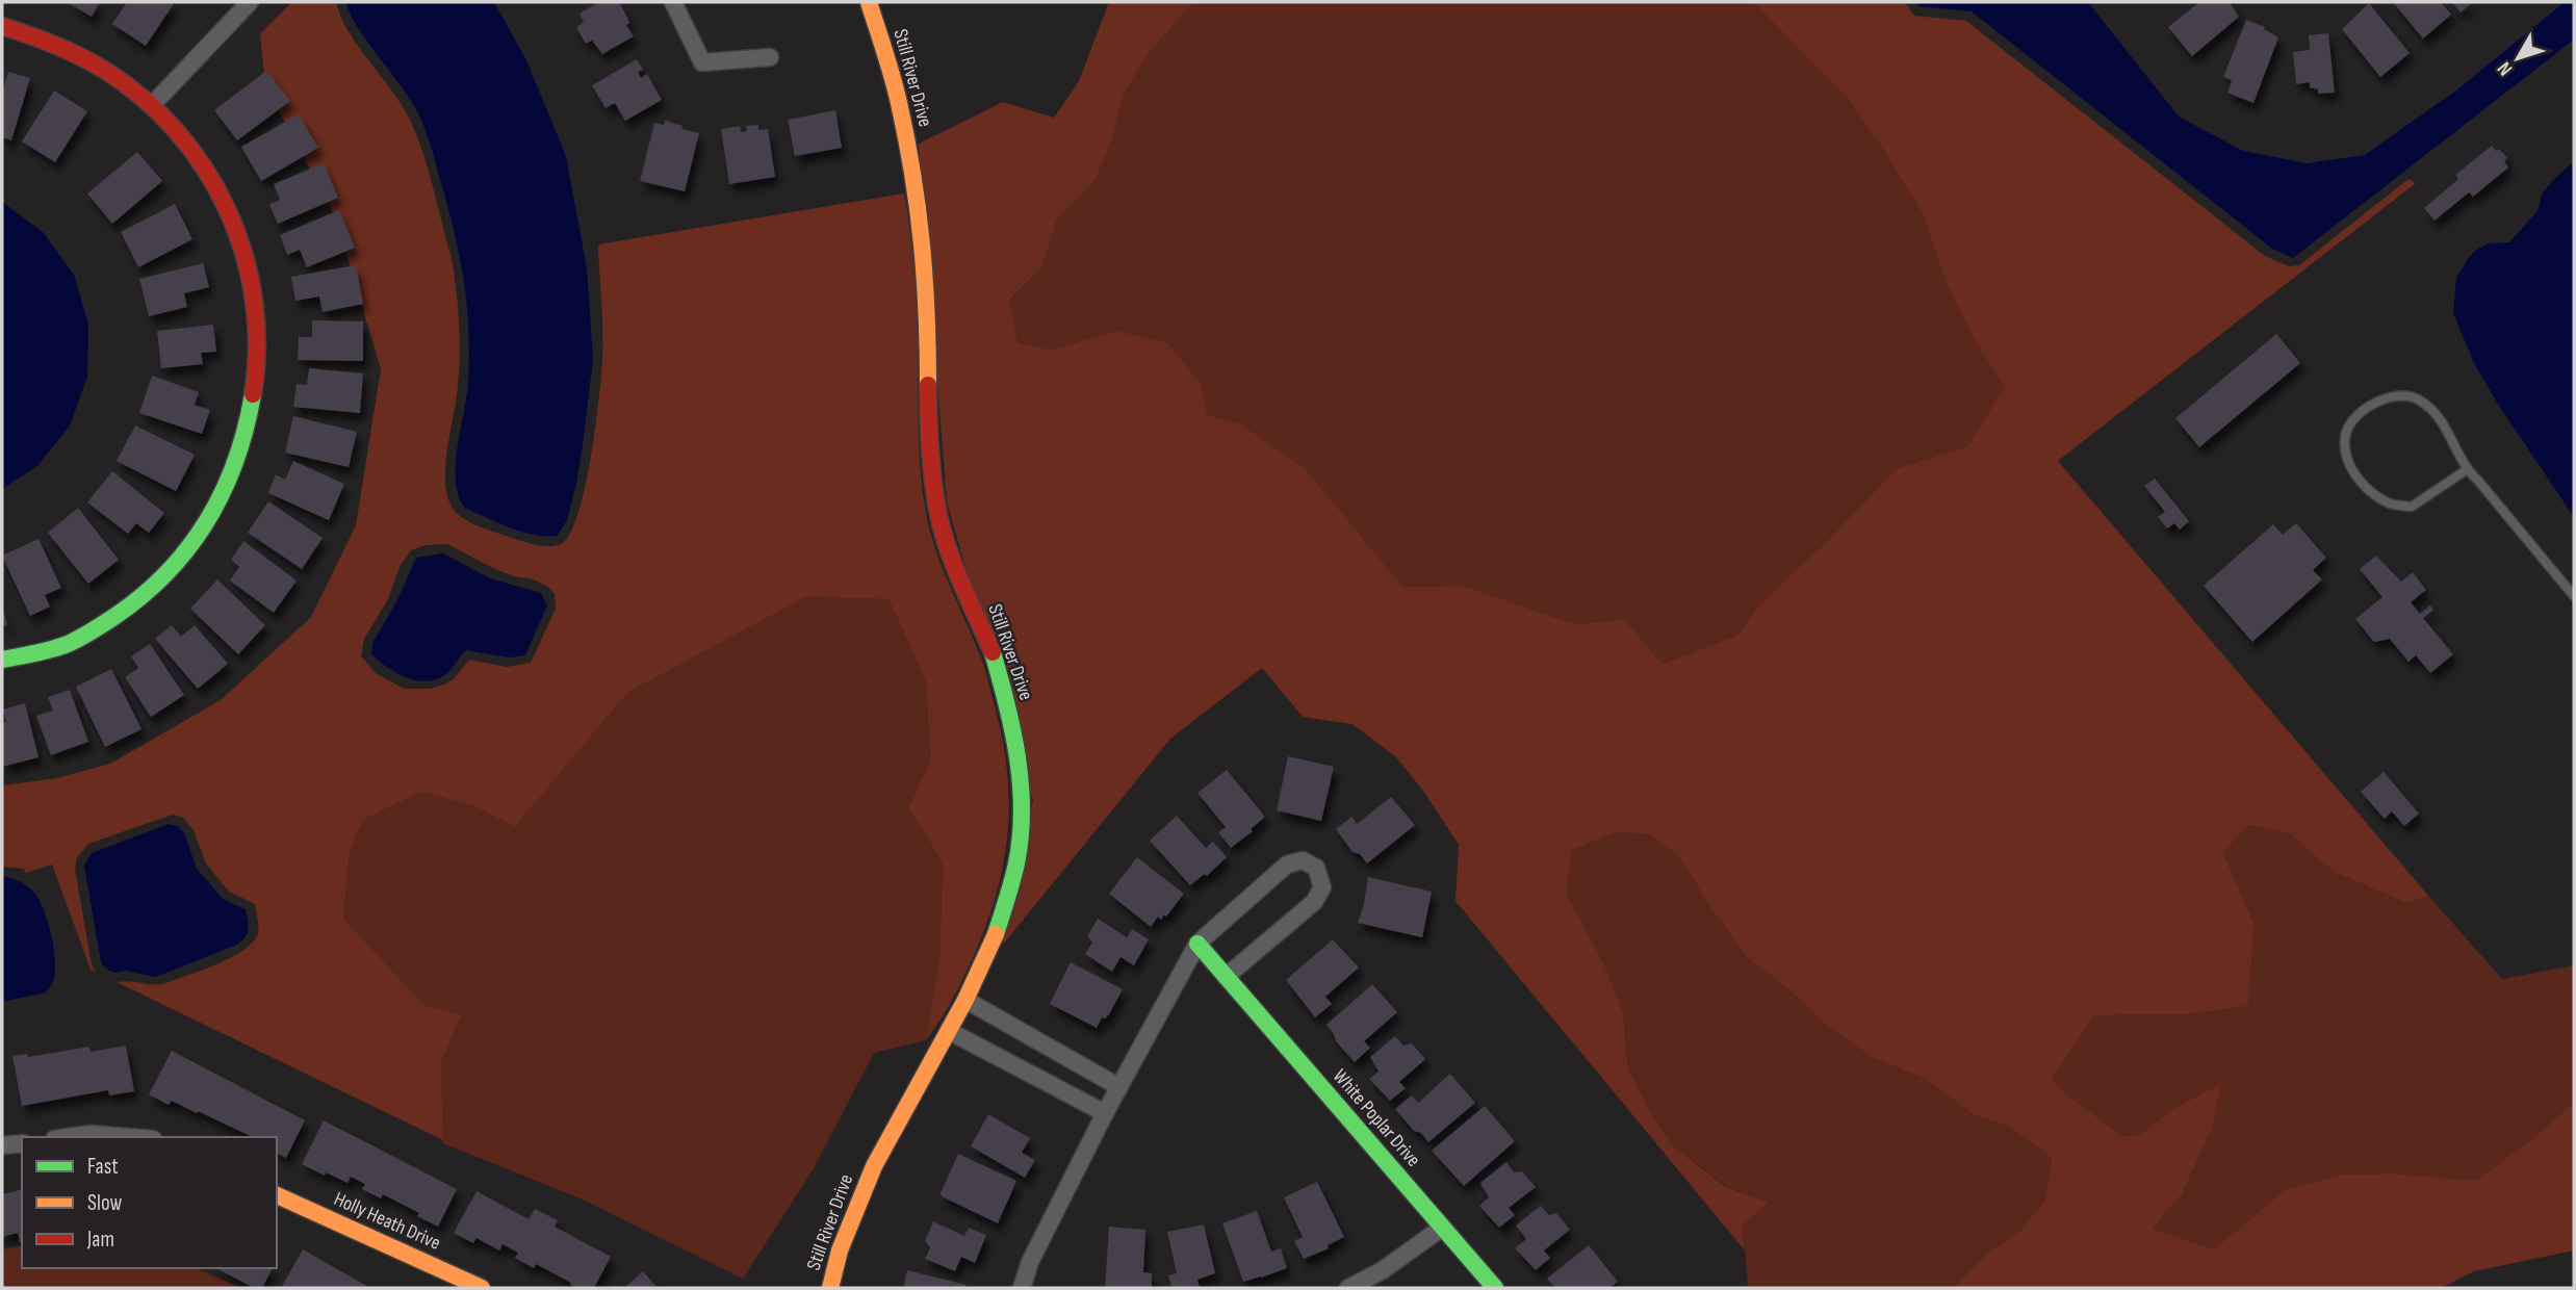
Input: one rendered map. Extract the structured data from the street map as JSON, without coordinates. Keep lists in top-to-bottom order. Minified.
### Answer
{"streets":{"street":["Still River Drive","White Poplar Drive","Holly Heath Drive"]},"legend":["Fast","Slow","Jam"],"north":"bottom left"}
